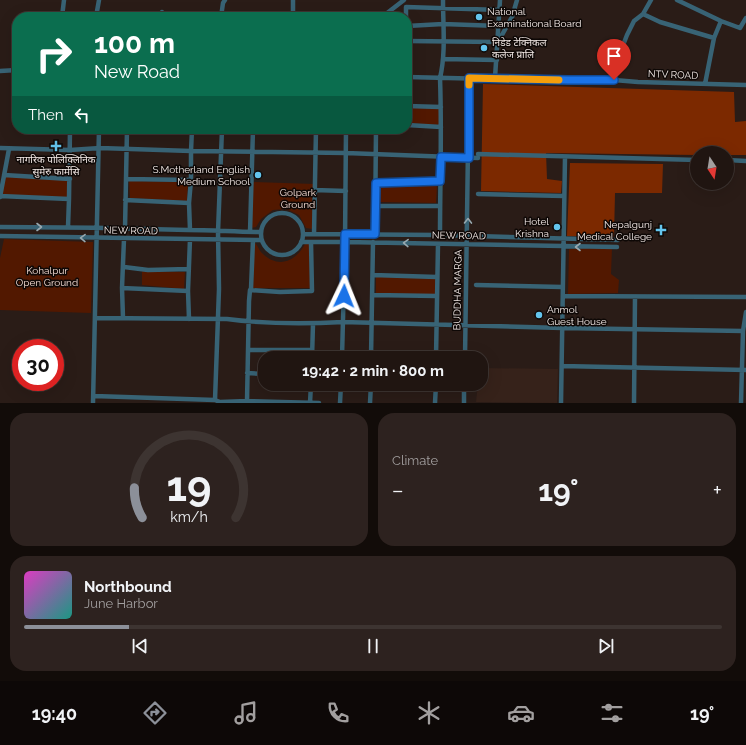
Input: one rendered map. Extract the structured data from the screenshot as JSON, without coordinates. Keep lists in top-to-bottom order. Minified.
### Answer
{"streets":{"street":["NTV ROAD","NEW ROAD","BUDDHA MARGA"]},"crossings":[["NTV ROAD","BUDDHA MARGA"],["NEW ROAD","BUDDHA MARGA"]],"parks":["Golpark Ground","Kohalpur Open Ground"],"places":{"other":["National Examinational Board","निडेड टेक्निकल कलेज प्रालि","S.Motherland English Medium School","Hotel Krishna","Anmol Guest House"],"health":["नागरिक पोलिक्लिनिक सुमेरु फार्मेसि","Nepalgunj Medical College"]},"north":"bottom","page":{"turn":["100 m","New Road"],"then":"Then","limit":"30","trip":"19:42 · 2 min · 800 m","tile":"Climate","heat":["−","19°","+"],"song":["Northbound","June Harbor"],"tabs":["19:40","19°"],"gauge":["19","km/h"]}}
